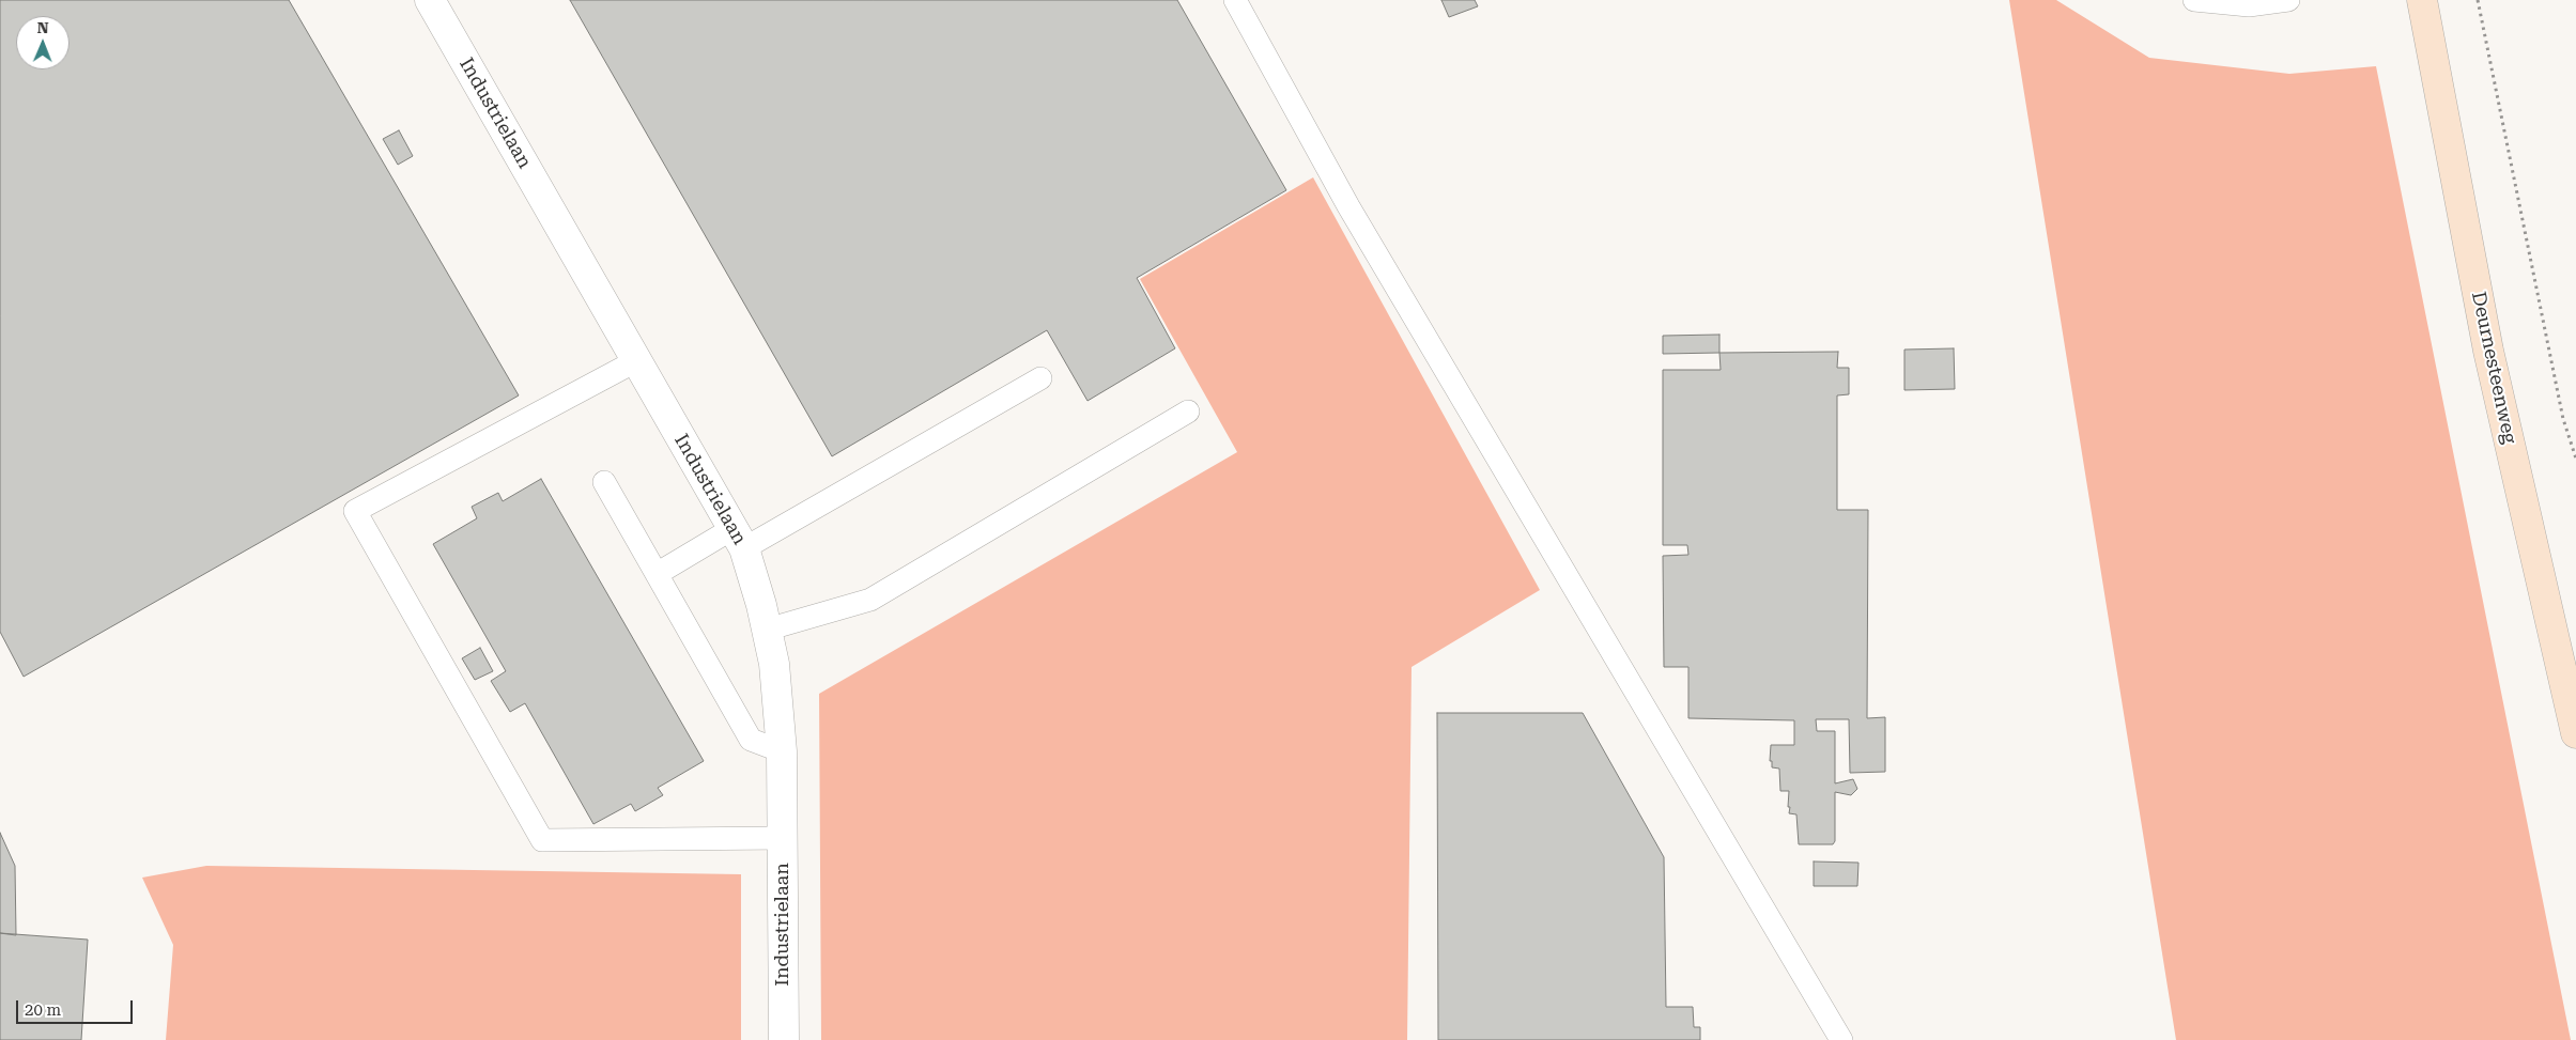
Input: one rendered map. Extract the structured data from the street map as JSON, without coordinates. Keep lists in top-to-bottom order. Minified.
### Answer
{"streets":{"street":["Industrielaan","Deurnesteenweg"]},"scale_bar":"20 m","north":"top"}
